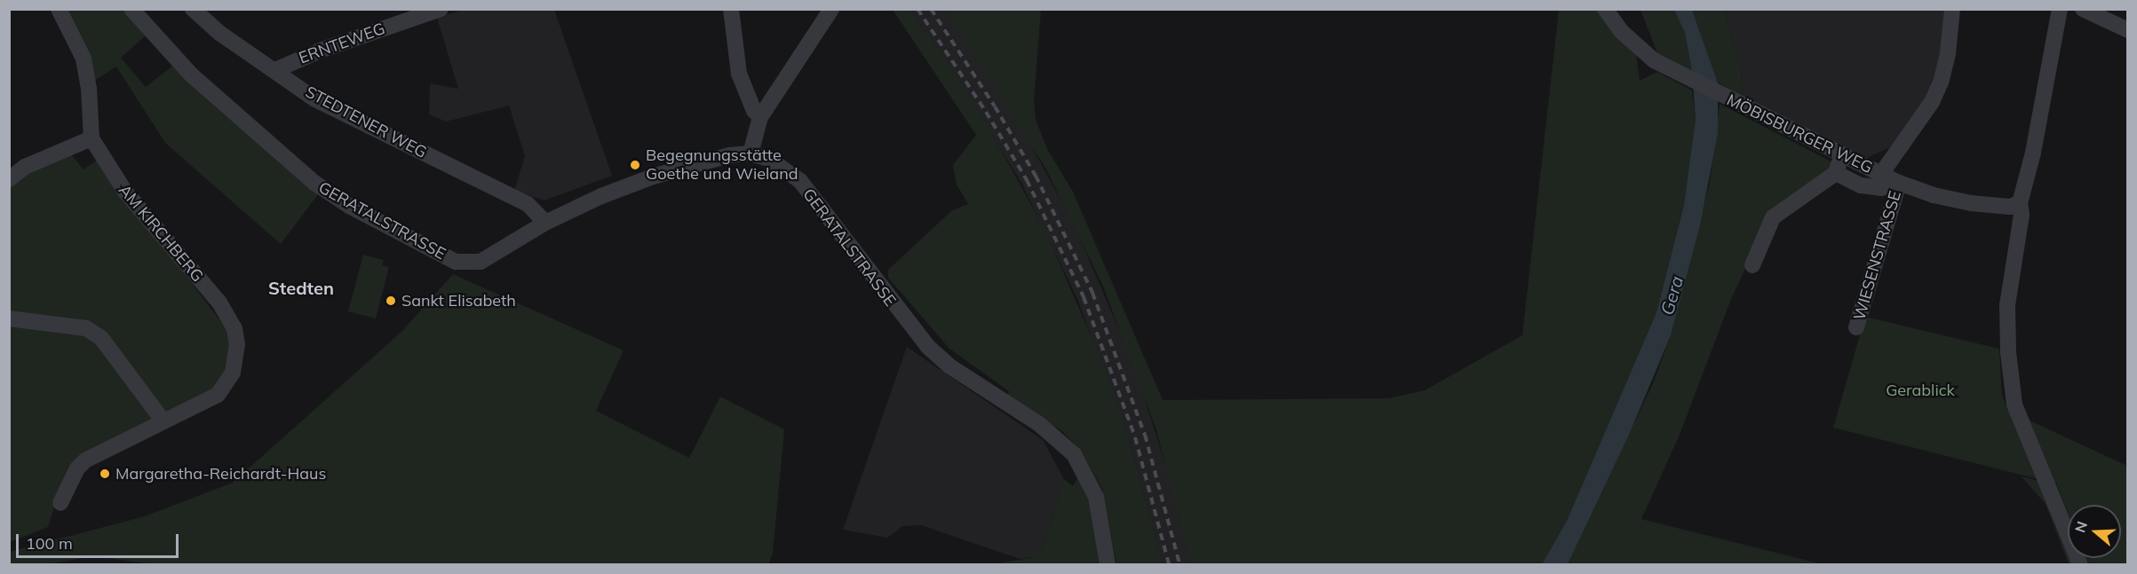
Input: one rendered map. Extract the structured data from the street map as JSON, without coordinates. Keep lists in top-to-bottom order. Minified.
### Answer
{"streets":{"street":["ERNTEWEG","STEDTENER WEG","MÖBISBURGER WEG","GERATALSTRASSE","AM KIRCHBERG","WIESENSTRASSE"]},"crossings":[["ERNTEWEG","STEDTENER WEG"],["STEDTENER WEG","GERATALSTRASSE"],["MÖBISBURGER WEG","WIESENSTRASSE"]],"districts":["Stedten"],"water":["Gera"],"parks":["Gerablick"],"places":["Begegnungsstätte Goethe und Wieland","Sankt Elisabeth","Margaretha-Reichardt-Haus"],"scale_bar":"100 m","north":"left"}
